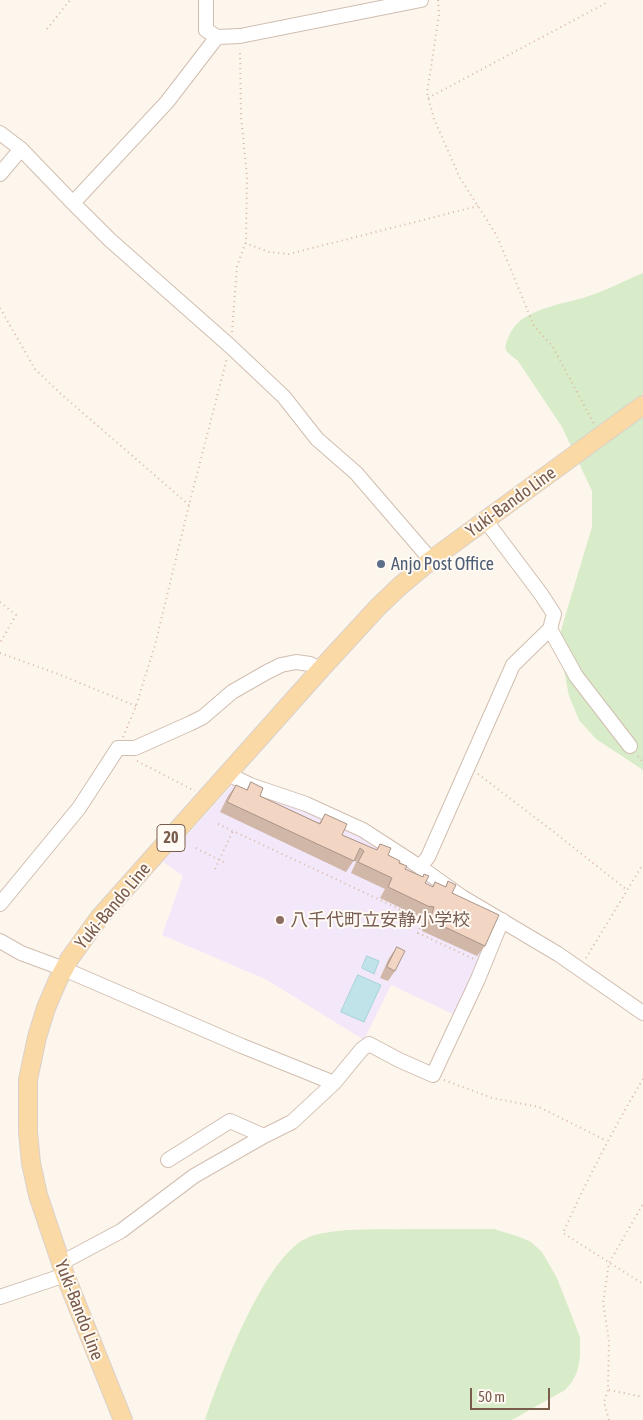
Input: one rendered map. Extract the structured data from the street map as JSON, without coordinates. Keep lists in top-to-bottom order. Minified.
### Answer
{"streets":{"main road":["Yuki-Bando Line","20"]},"places":["Anjo Post Office","八千代町立安静小学校"],"scale_bar":"50 m"}
